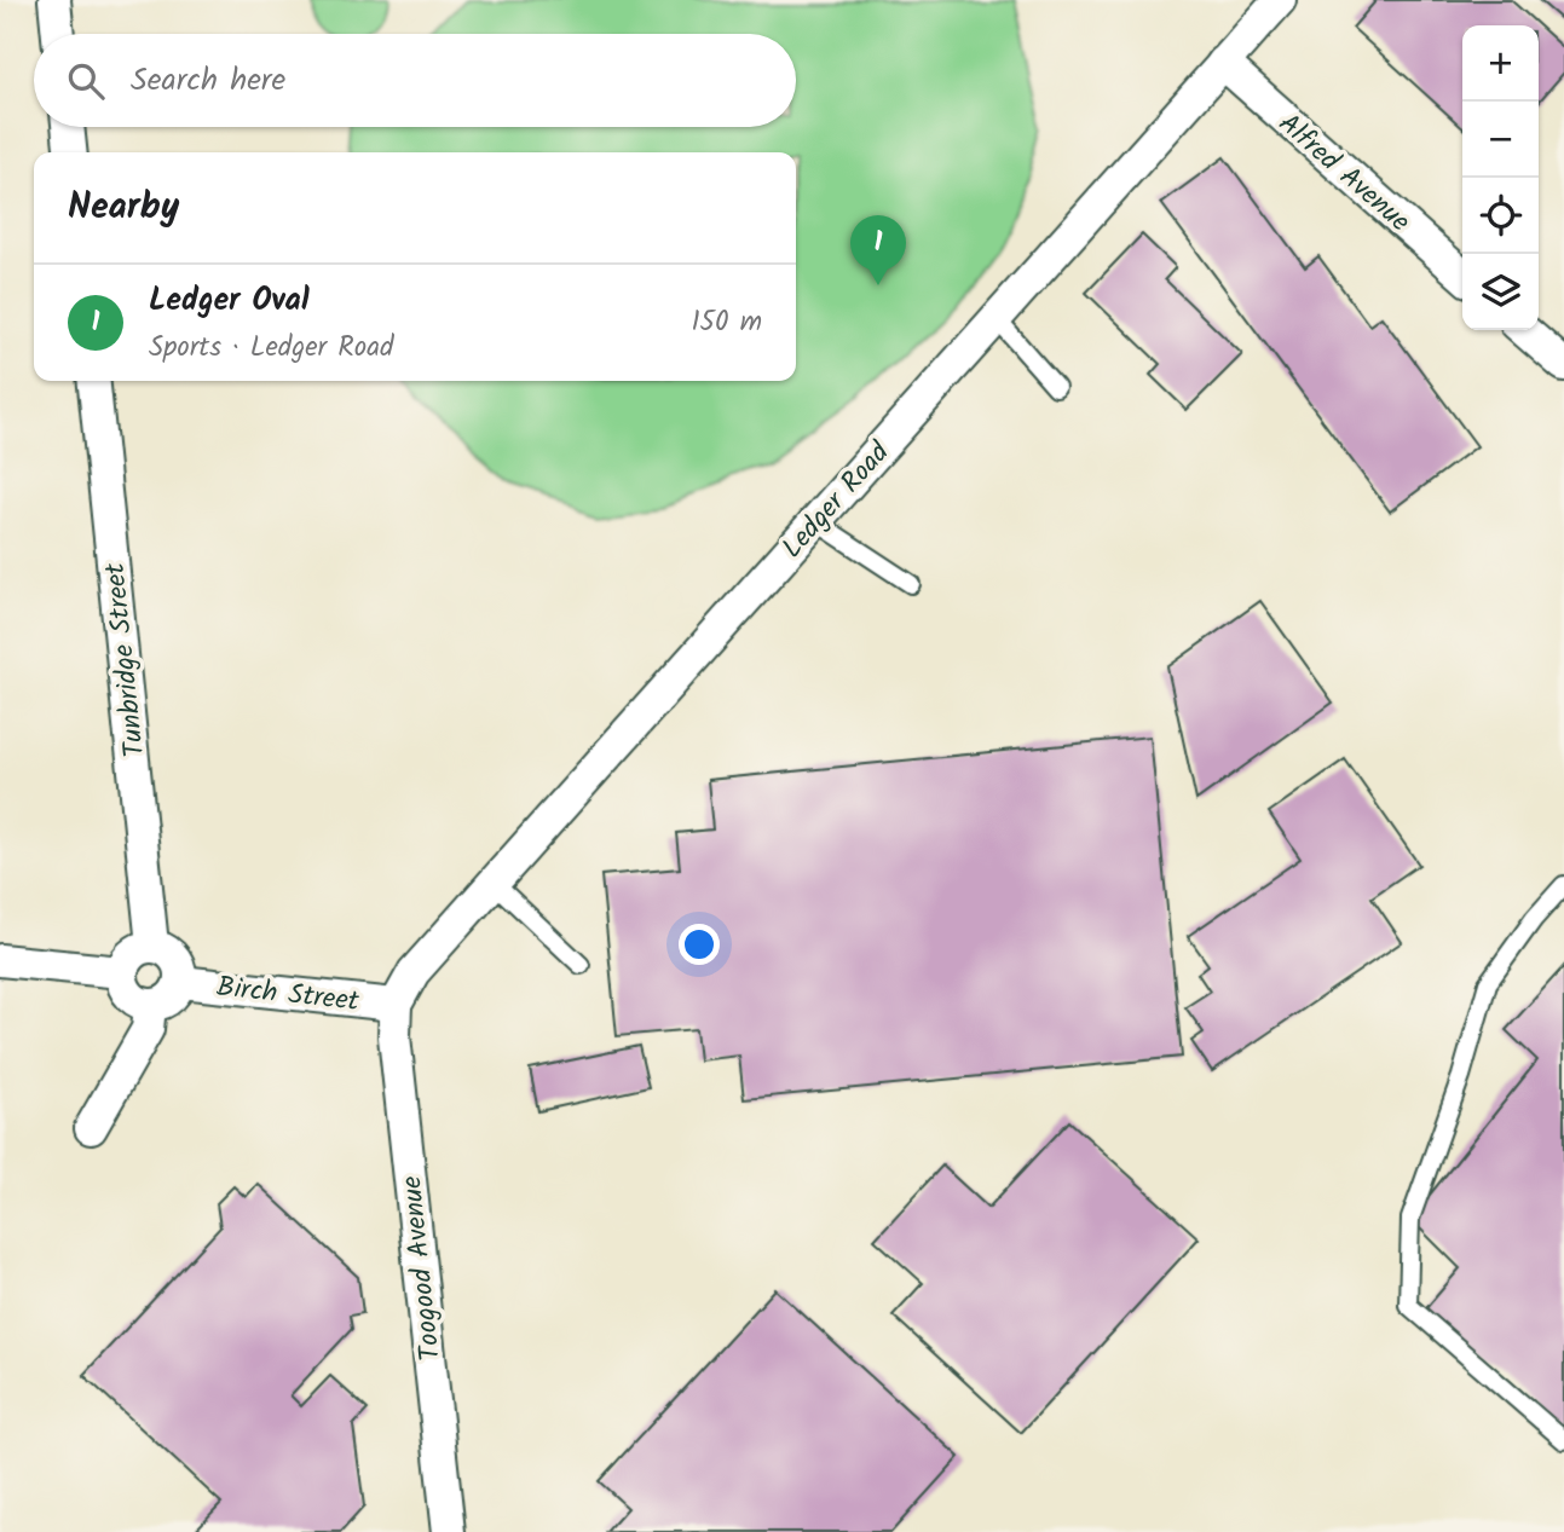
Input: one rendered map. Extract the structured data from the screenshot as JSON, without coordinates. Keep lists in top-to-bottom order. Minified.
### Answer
{"streets":{"street":["Alfred Avenue","Ledger Road","Tunbridge Street","Birch Street","Toogood Avenue"]},"crossings":[["Alfred Avenue","Ledger Road"],["Ledger Road","Birch Street"],["Ledger Road","Toogood Avenue"],["Tunbridge Street","Birch Street"],["Birch Street","Toogood Avenue"]],"page":{"map_buttons":["+","−"],"search":"Search here","heading":"Nearby","pins":"1","list":[{"mark":"1","name":"Ledger Oval","note":"Sports · Ledger Road","value":"150 m"}]}}
